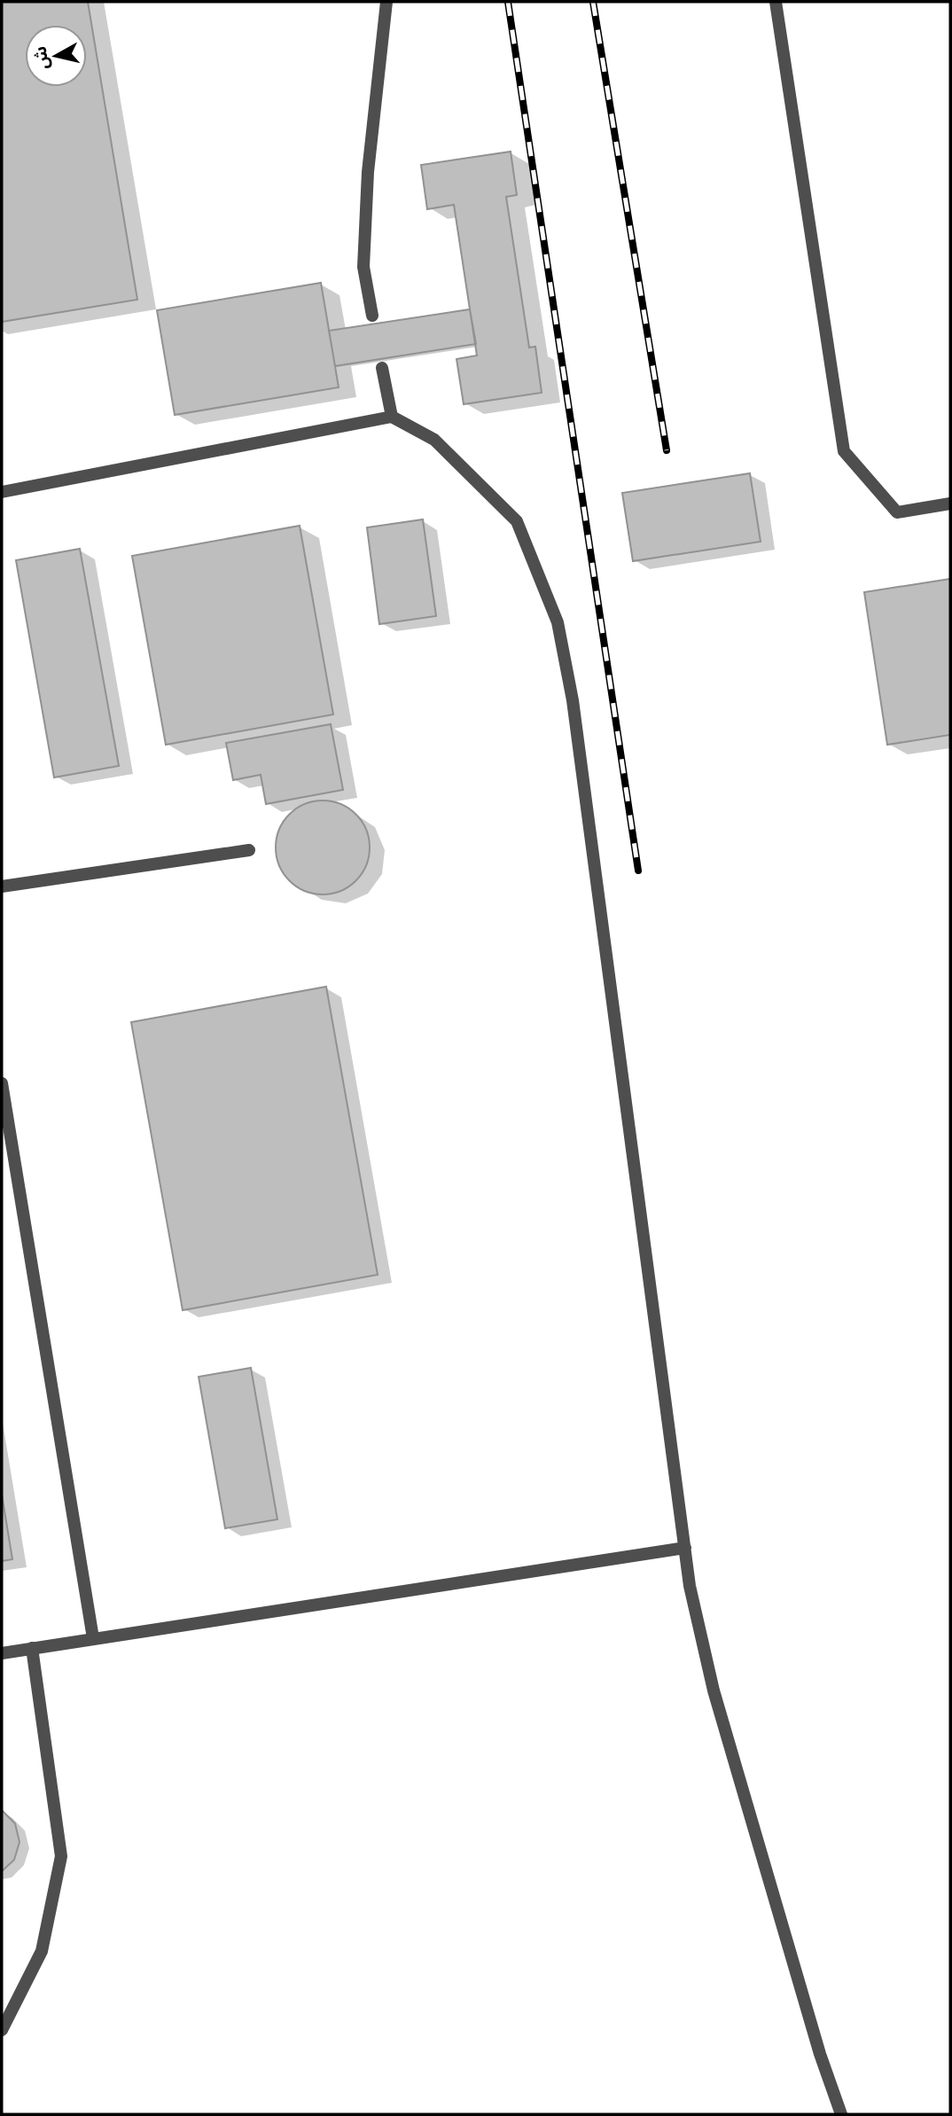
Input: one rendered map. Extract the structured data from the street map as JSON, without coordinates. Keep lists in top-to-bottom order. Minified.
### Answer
{"north":"left"}
